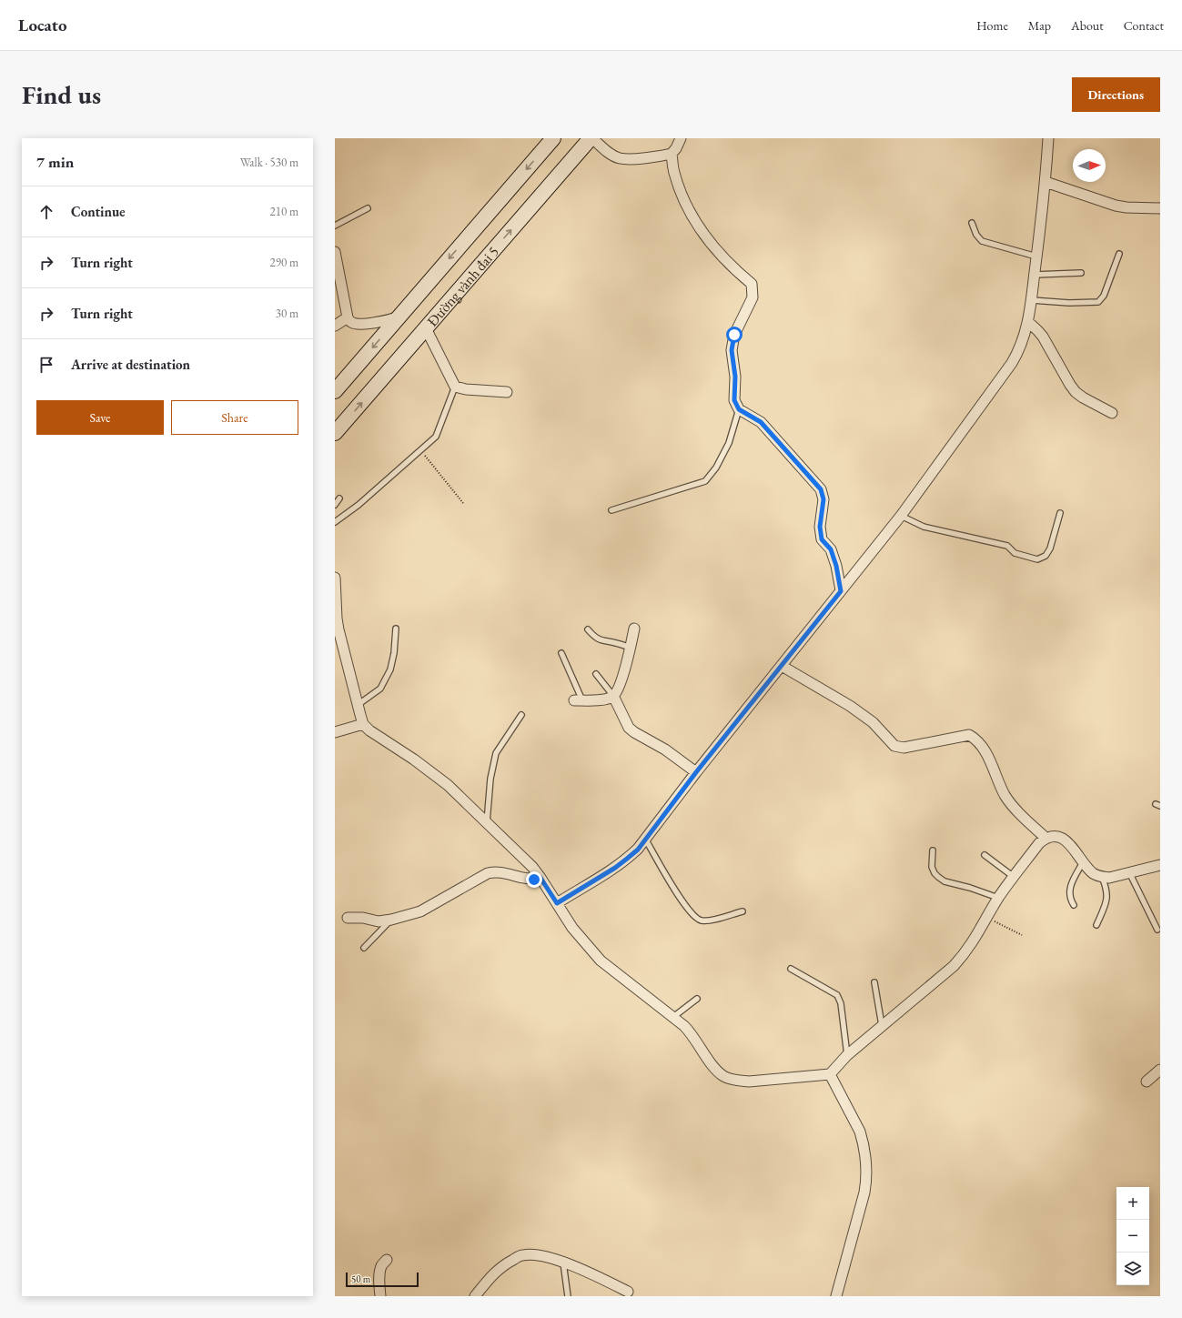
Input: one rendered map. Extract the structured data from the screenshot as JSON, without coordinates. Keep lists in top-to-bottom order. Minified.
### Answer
{"streets":{"main road":["Đường vành đai 5"]},"scale_bar":"50 m","north":"right","page":{"header":"Locato","nav":["Home","Map","About","Contact"],"buttons":["Directions",["Save","Share"]],"title":"Find us","heading":["7 min","Walk · 530 m"],"list":[["Continue","210 m"],["Turn right","290 m"],["Turn right","30 m"],"Arrive at destination"],"map_buttons":["+","−"],"scale":"50 m"}}
